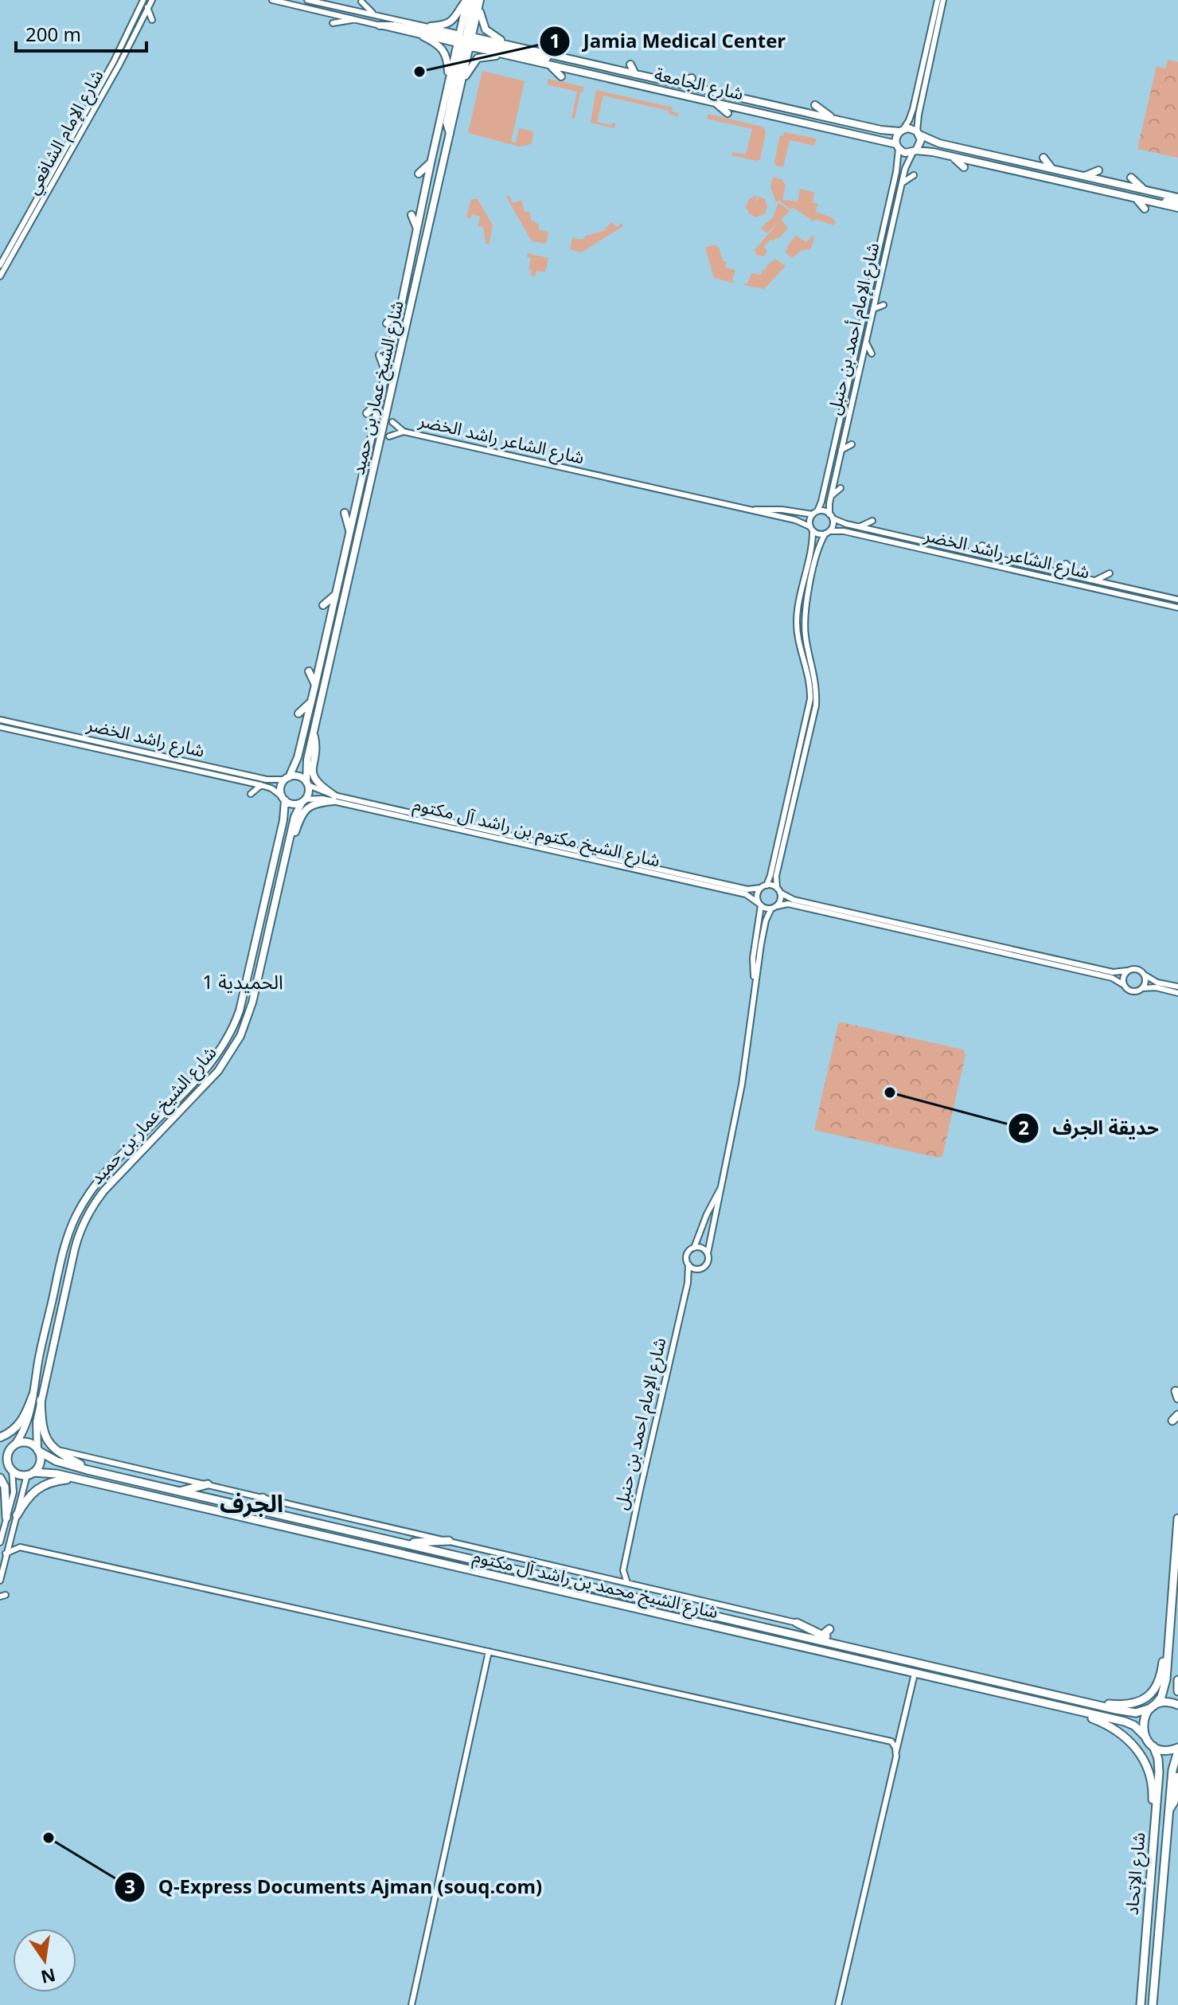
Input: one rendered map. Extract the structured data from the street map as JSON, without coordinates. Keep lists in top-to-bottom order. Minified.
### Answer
{"streets":{"highway":["شارع الشيخ محمد بن راشد آل مكتوم","شارع الإتحاد"],"main road":["شارع الجامعة","شارع الشيخ عمار بن حميد"],"street":["شارع الإمام الشافعي","شارع الإمام أحمد بن حنبل","شارع الشاعر راشد الخضر","شارع راشد الخضر","شارع الشيخ مكتوم بن راشد آل مكتوم","شارع الإمام احمد بن حنبل"]},"crossings":[["شارع الجامعة","شارع الإمام أحمد بن حنبل"],["شارع الجامعة","شارع الشيخ عمار بن حميد"],["شارع الإمام أحمد بن حنبل","شارع الشاعر راشد الخضر"],["شارع الشيخ عمار بن حميد","شارع راشد الخضر"],["شارع الشيخ عمار بن حميد","شارع الشيخ مكتوم بن راشد آل مكتوم"],["شارع الشيخ عمار بن حميد","شارع الشيخ محمد بن راشد آل مكتوم"],["شارع راشد الخضر","شارع الشيخ مكتوم بن راشد آل مكتوم"],["شارع الشيخ محمد بن راشد آل مكتوم","شارع الإتحاد"]],"districts":["الحميدية 1","الجرف"],"places":["Jamia Medical Center","حديقة الجرف","Q-Express Documents Ajman (souq.com)"],"scale_bar":"200 m","north":"bottom"}
